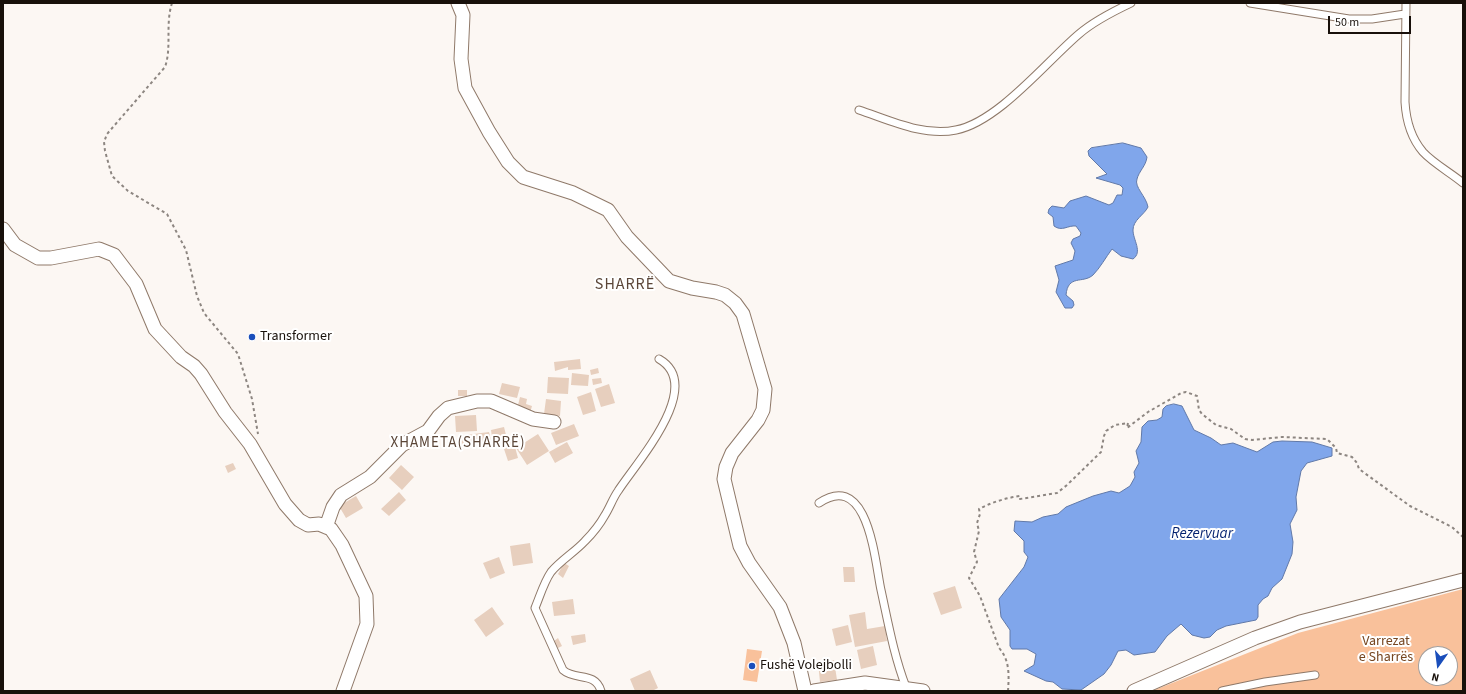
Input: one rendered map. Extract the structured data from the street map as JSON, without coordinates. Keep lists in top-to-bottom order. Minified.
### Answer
{"districts":["SHARRË","XHAMETA(SHARRË)"],"water":["Rezervuar"],"parks":["Varrezat e Sharrës"],"places":["Transformer","Fushë Volejbolli"],"scale_bar":"50 m","north":"bottom"}
